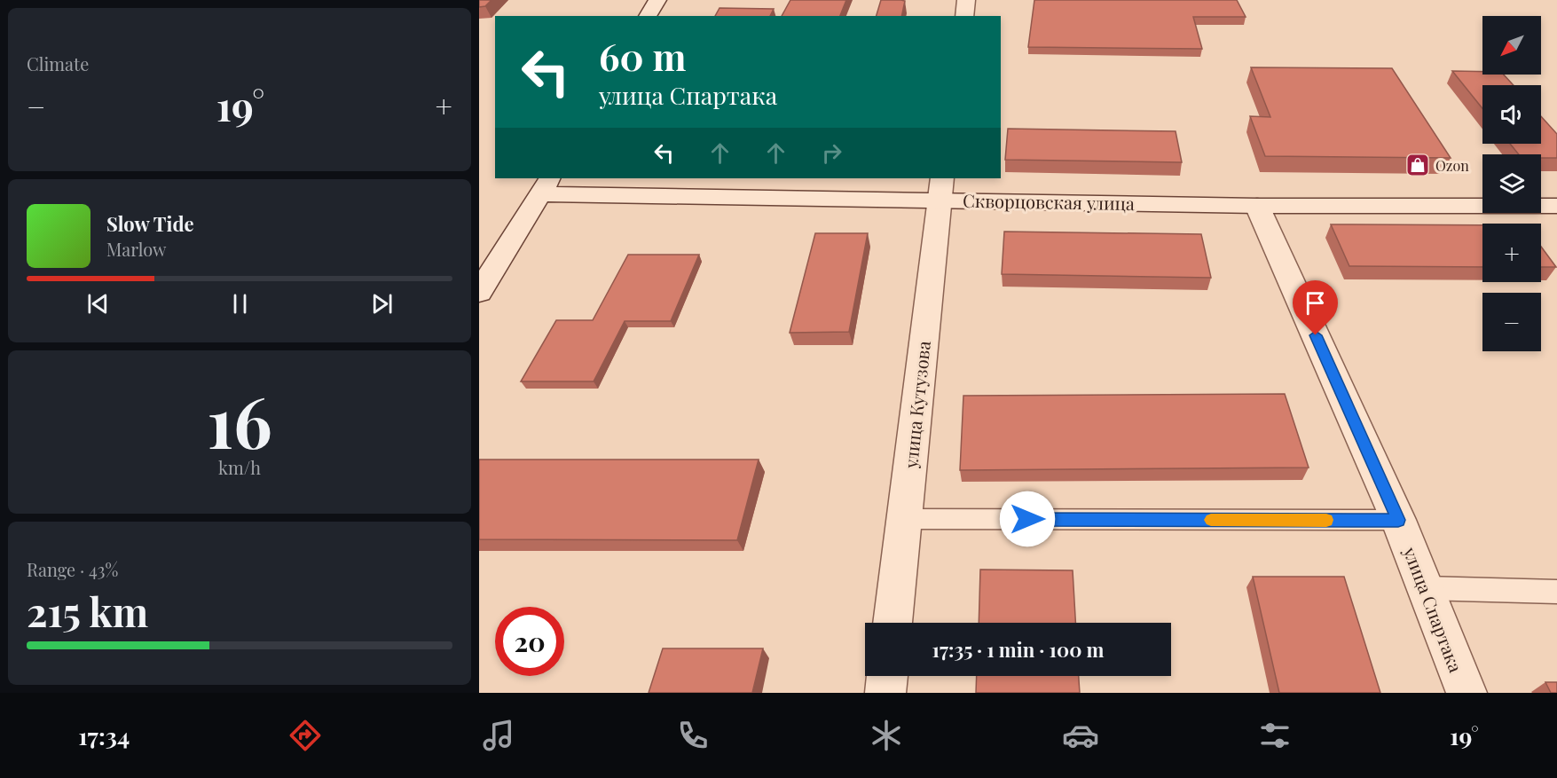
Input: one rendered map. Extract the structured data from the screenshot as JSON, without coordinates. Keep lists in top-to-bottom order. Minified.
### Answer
{"streets":{"street":["Скворцовская улица","улица Кутузова","улица Спартака"]},"crossings":[["Скворцовская улица","улица Кутузова"],["Скворцовская улица","улица Спартака"]],"places":{"shop":["Ozon"]},"north":"bottom left","page":{"tile":["Climate",["16","km/h"],["Range · 43%","215 km"]],"map_buttons":["+","−"],"turn":["60 m","улица Спартака"],"heat":["−","19°","+"],"song":["Slow Tide","Marlow"],"limit":"20","trip":"17:35 · 1 min · 100 m","tabs":["17:34","19°"]}}
